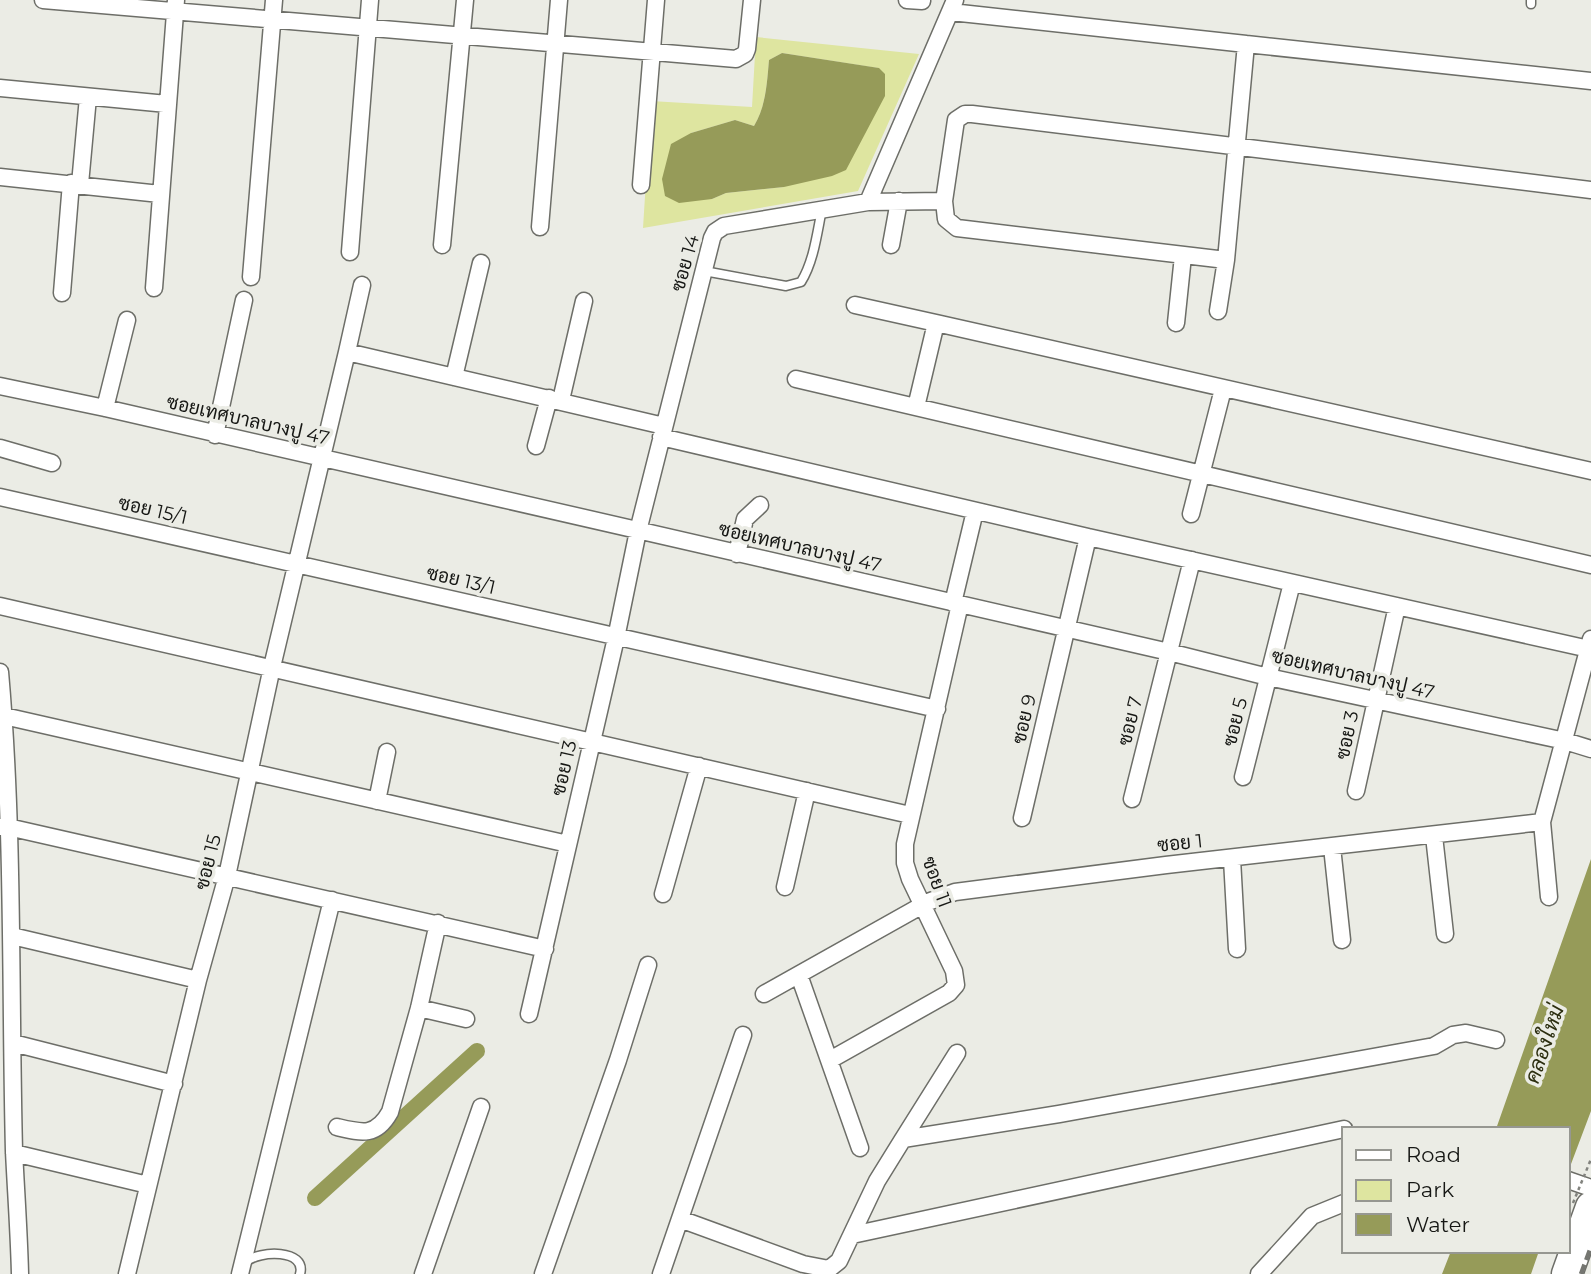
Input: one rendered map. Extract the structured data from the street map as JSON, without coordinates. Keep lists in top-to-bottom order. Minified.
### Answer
{"streets":{"street":["ซอย 14","ซอยเทศบาลบางปู 47","ซอย 15/1","ซอย 13/1","ซอย 9","ซอย 7","ซอย 5","ซอย 3","ซอย 13","ซอย 1","ซอย 15","ซอย 11"]},"crossings":[["ซอย 14","ซอยเทศบาลบางปู 47"],["ซอย 14","ซอย 13"],["ซอยเทศบาลบางปู 47","ซอย 9"],["ซอยเทศบาลบางปู 47","ซอย 7"],["ซอยเทศบาลบางปู 47","ซอย 5"],["ซอยเทศบาลบางปู 47","ซอย 3"],["ซอยเทศบาลบางปู 47","ซอย 13"],["ซอยเทศบาลบางปู 47","ซอย 15"],["ซอยเทศบาลบางปู 47","ซอย 11"],["ซอย 15/1","ซอย 13/1"],["ซอย 15/1","ซอย 15"],["ซอย 13/1","ซอย 13"],["ซอย 13/1","ซอย 15"],["ซอย 13/1","ซอย 11"],["ซอย 1","ซอย 11"]],"water":["คลองใหม่"],"legend":["Road","Park","Water"]}
